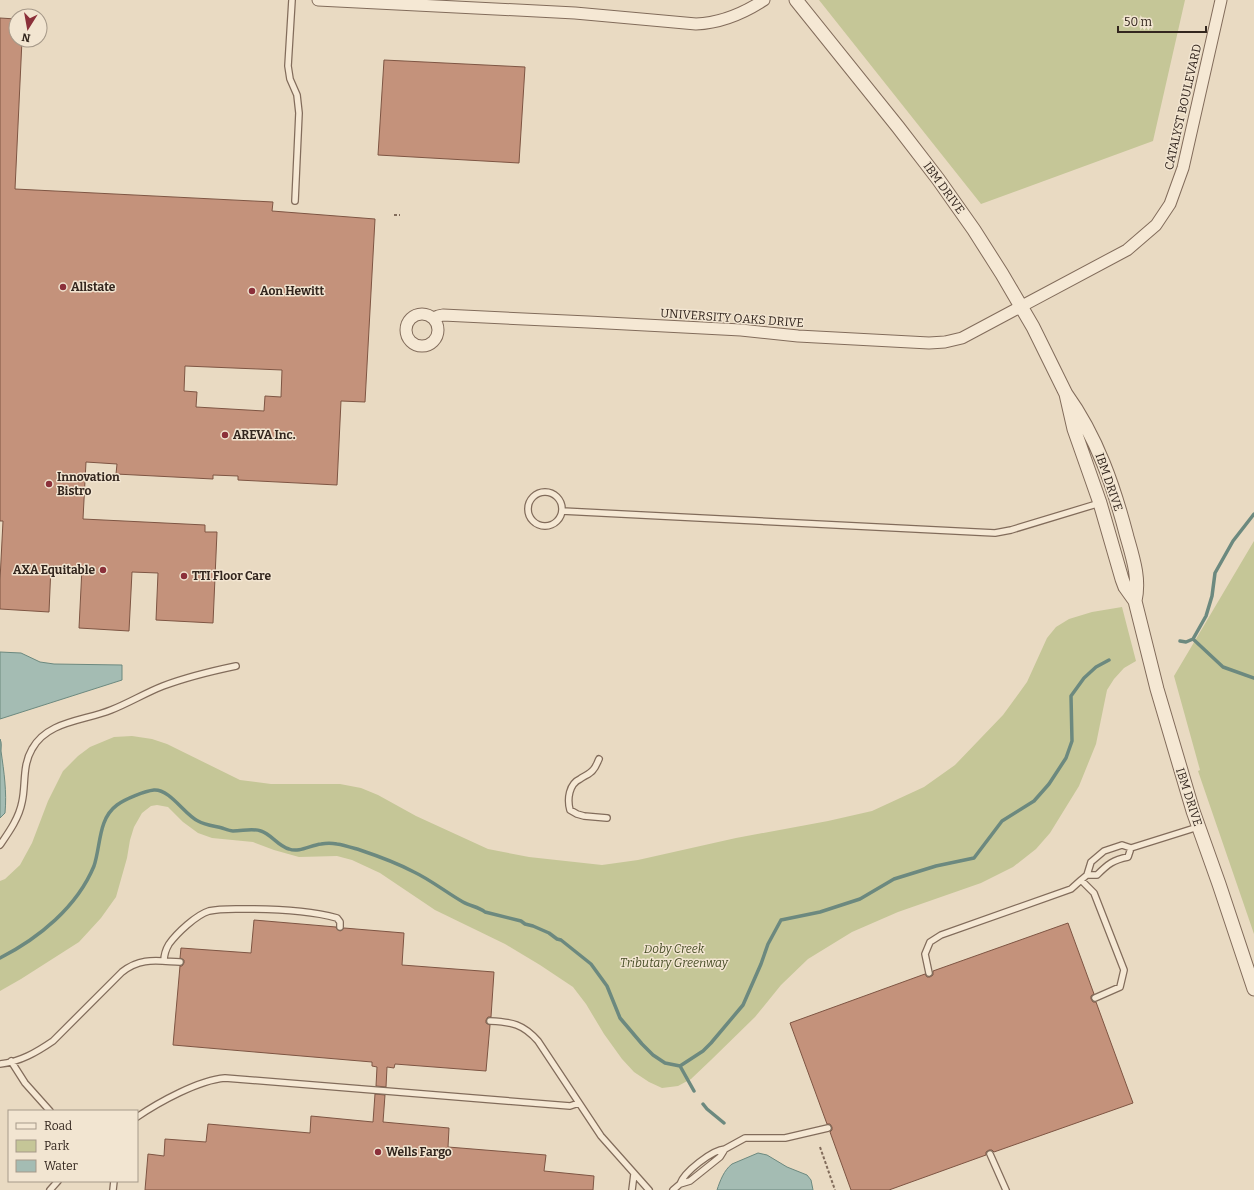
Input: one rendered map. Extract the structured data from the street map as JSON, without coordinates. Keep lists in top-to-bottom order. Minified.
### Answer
{"streets":{"street":["CATALYST BOULEVARD","IBM DRIVE","UNIVERSITY OAKS DRIVE"]},"crossings":[["CATALYST BOULEVARD","IBM DRIVE"],["CATALYST BOULEVARD","UNIVERSITY OAKS DRIVE"],["IBM DRIVE","UNIVERSITY OAKS DRIVE"]],"parks":["Doby Creek Tributary Greenway"],"places":["Allstate","Aon Hewitt","AREVA Inc.","Innovation Bistro","AXA Equitable","TTI Floor Care","Wells Fargo"],"legend":["Road","Park","Water"],"scale_bar":"50 m","north":"bottom"}
